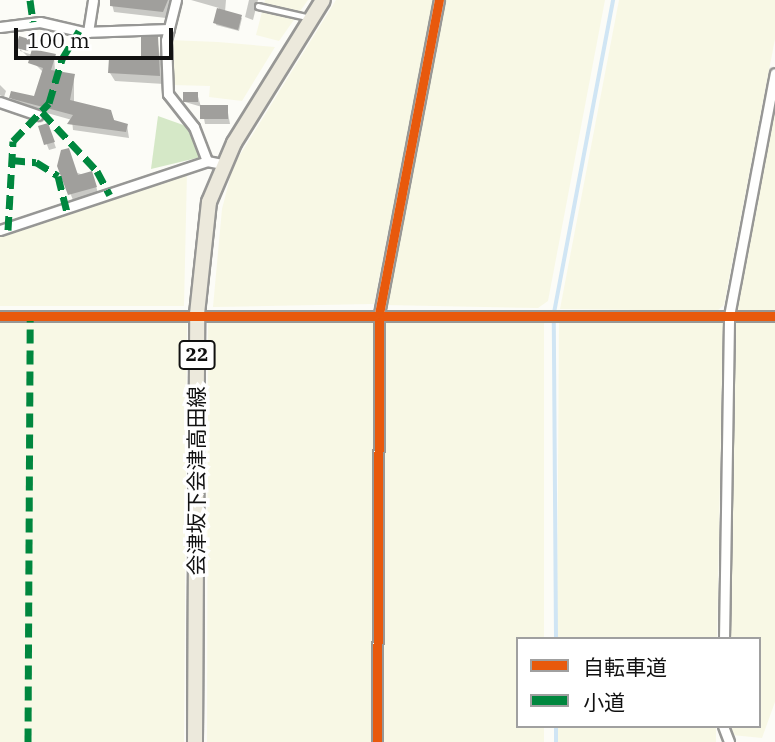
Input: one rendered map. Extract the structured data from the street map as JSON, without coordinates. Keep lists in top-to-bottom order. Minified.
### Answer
{"streets":{"main road":["22","会津坂下会津高田線"]},"legend":["自転車道","小道"],"scale_bar":"100 m"}
